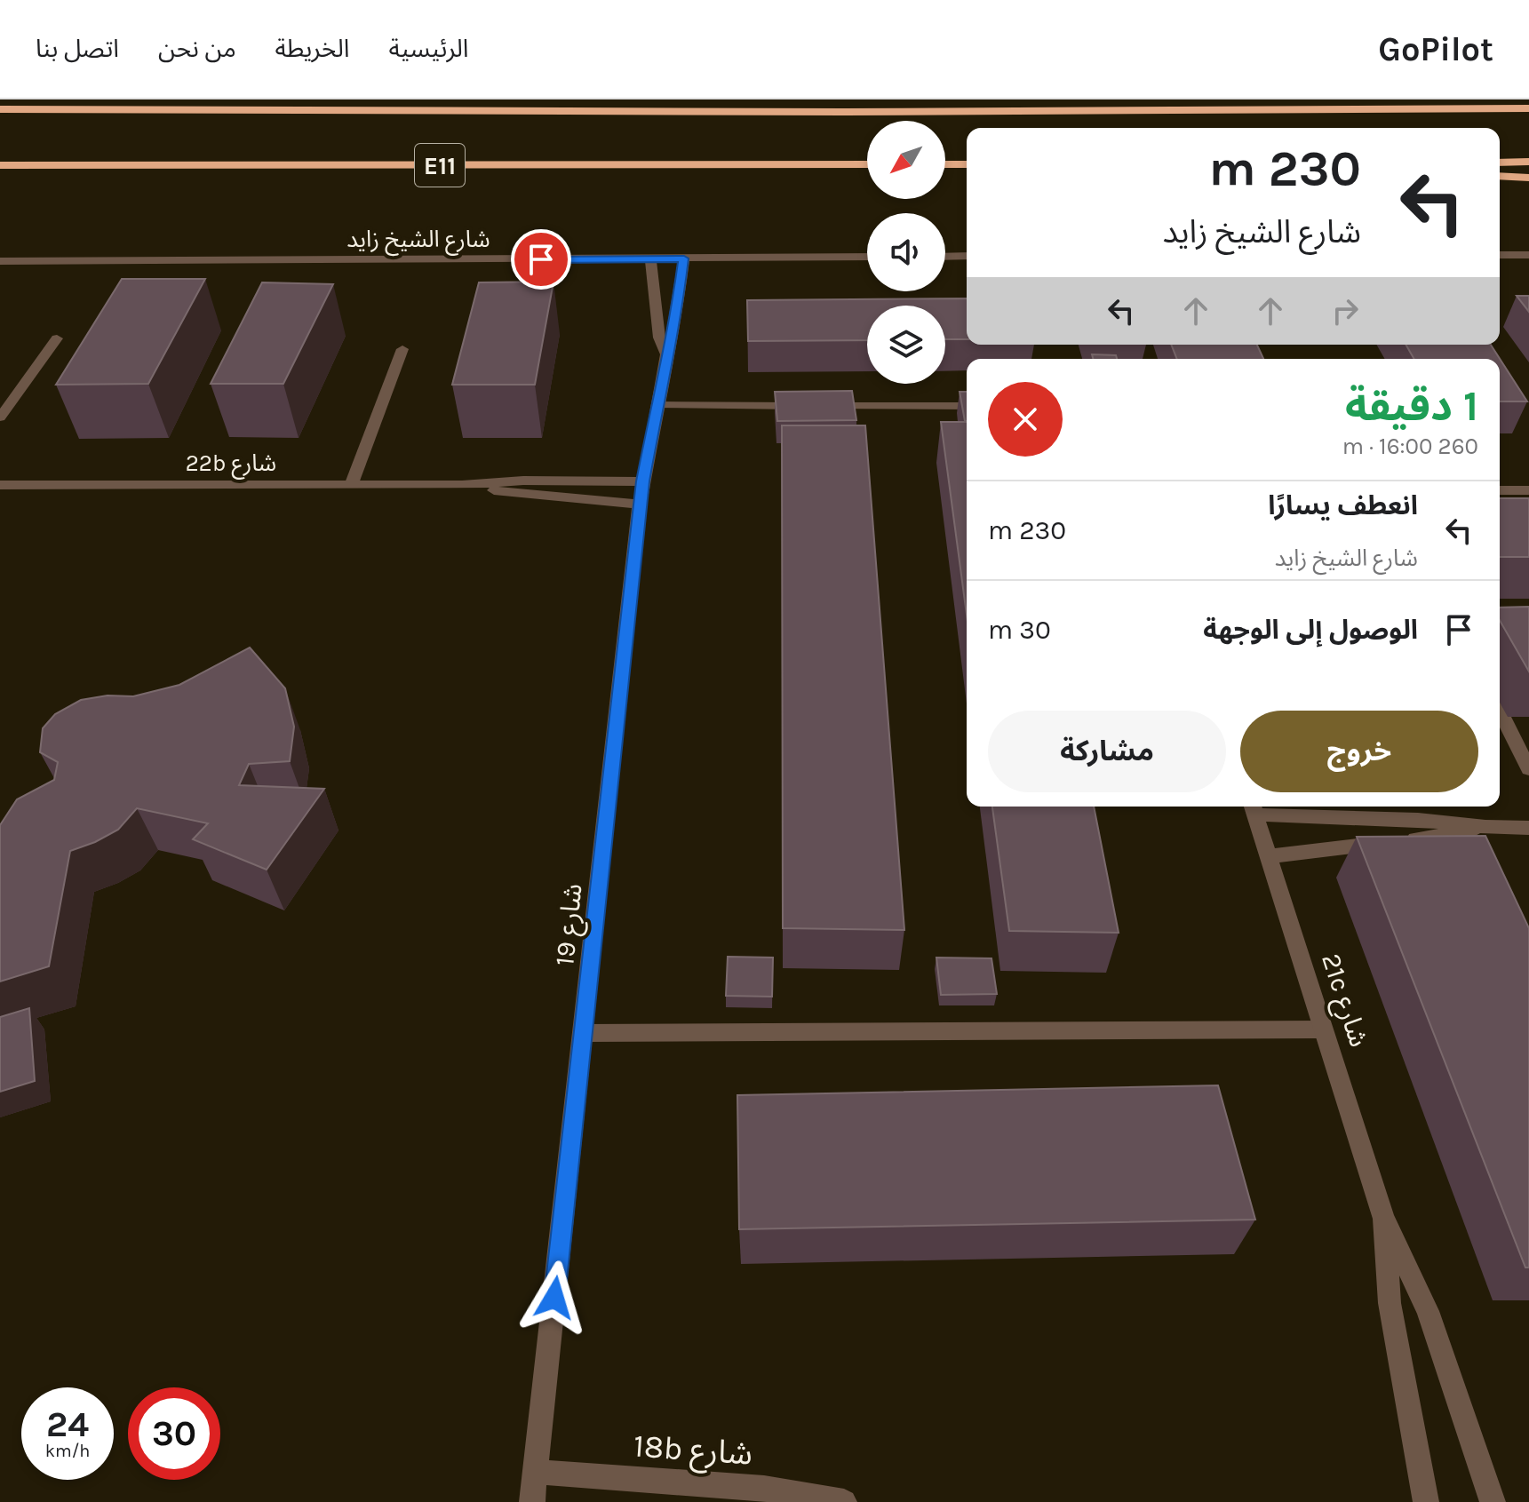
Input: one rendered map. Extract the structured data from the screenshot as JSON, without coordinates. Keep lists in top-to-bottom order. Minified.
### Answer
{"streets":{"highway":["E11"],"street":["شارع الشيخ زايد","22b شارع","شارع 19","21c شارع","18b شارع"]},"crossings":[["شارع الشيخ زايد","شارع 19"],["22b شارع","شارع 19"],["شارع 19","18b شارع"]],"north":"bottom left","page":{"header":"GoPilot","nav":["الرئيسية","الخريطة","من نحن","اتصل بنا"],"turn":["230 m","شارع الشيخ زايد"],"heading":["1 دقيقة","260 m · 16:00"],"list":[{"name":"انعطف يسارًا","note":"شارع الشيخ زايد","value":"230 m"},{"name":"الوصول إلى الوجهة","value":"30 m"}],"buttons":["خروج","مشاركة"],"speed":"24 km/h","limit":"30"}}
